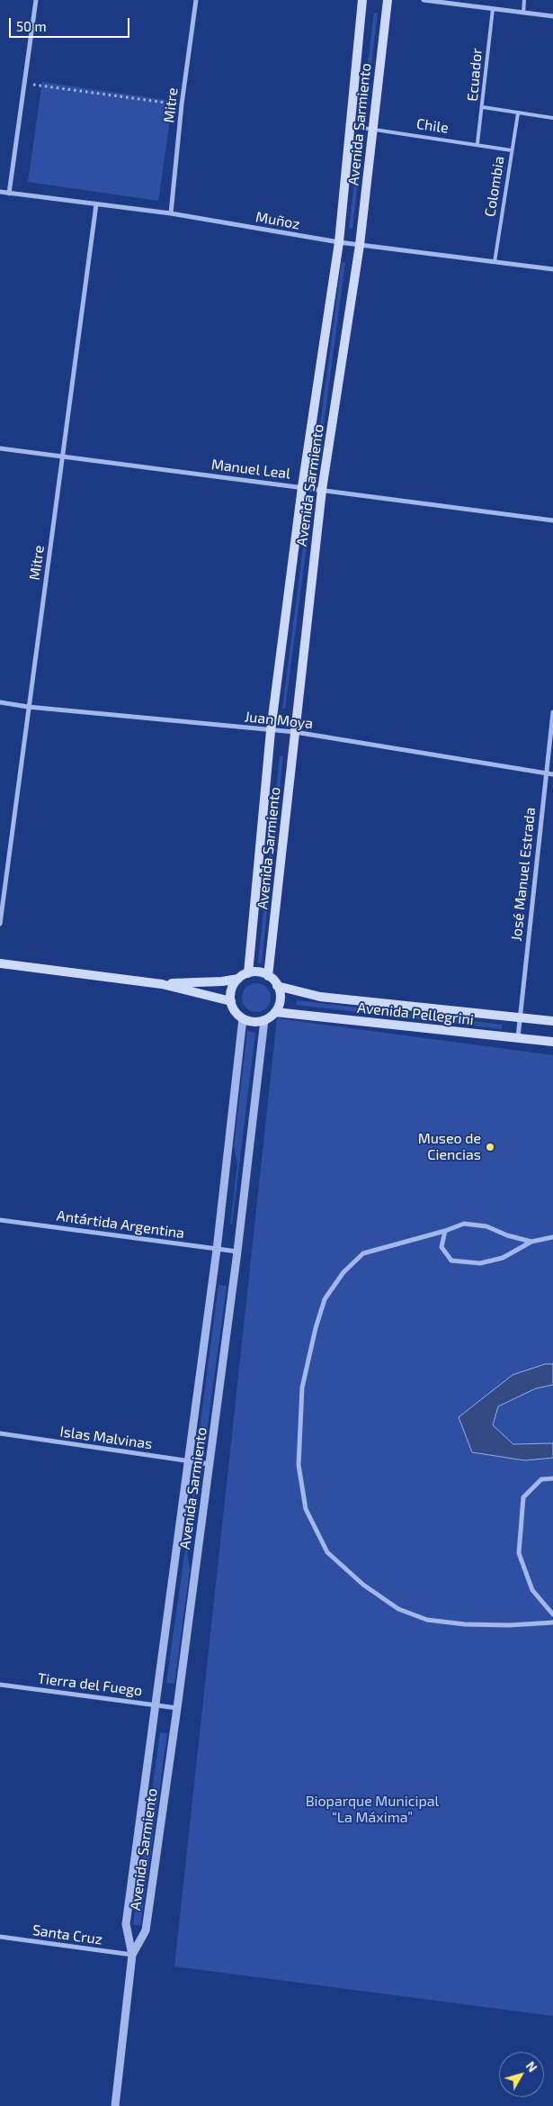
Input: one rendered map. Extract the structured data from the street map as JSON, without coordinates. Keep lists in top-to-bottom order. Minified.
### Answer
{"streets":{"main road":["Avenida Sarmiento","Avenida Pellegrini"],"street":["Mitre","Muñoz","Manuel Leal","Juan Moya","José Manuel Estrada","Antártida Argentina","Islas Malvinas","Tierra del Fuego","Santa Cruz"],"lane":["Ecuador","Chile","Colombia"]},"crossings":[["Ecuador","Chile"],["Mitre","Muñoz"],["Mitre","Manuel Leal"],["Mitre","Juan Moya"],["Avenida Sarmiento","Chile"],["Avenida Sarmiento","Muñoz"],["Avenida Sarmiento","Manuel Leal"],["Avenida Sarmiento","Juan Moya"],["Avenida Sarmiento","Avenida Pellegrini"],["Avenida Sarmiento","Antártida Argentina"],["Avenida Sarmiento","Islas Malvinas"],["Avenida Sarmiento","Tierra del Fuego"],["Avenida Sarmiento","Santa Cruz"],["Chile","Colombia"],["Colombia","Muñoz"],["Juan Moya","José Manuel Estrada"],["José Manuel Estrada","Avenida Pellegrini"]],"parks":["Bioparque Municipal “La Máxima”"],"places":["Museo de Ciencias"],"scale_bar":"50 m","north":"top right"}
